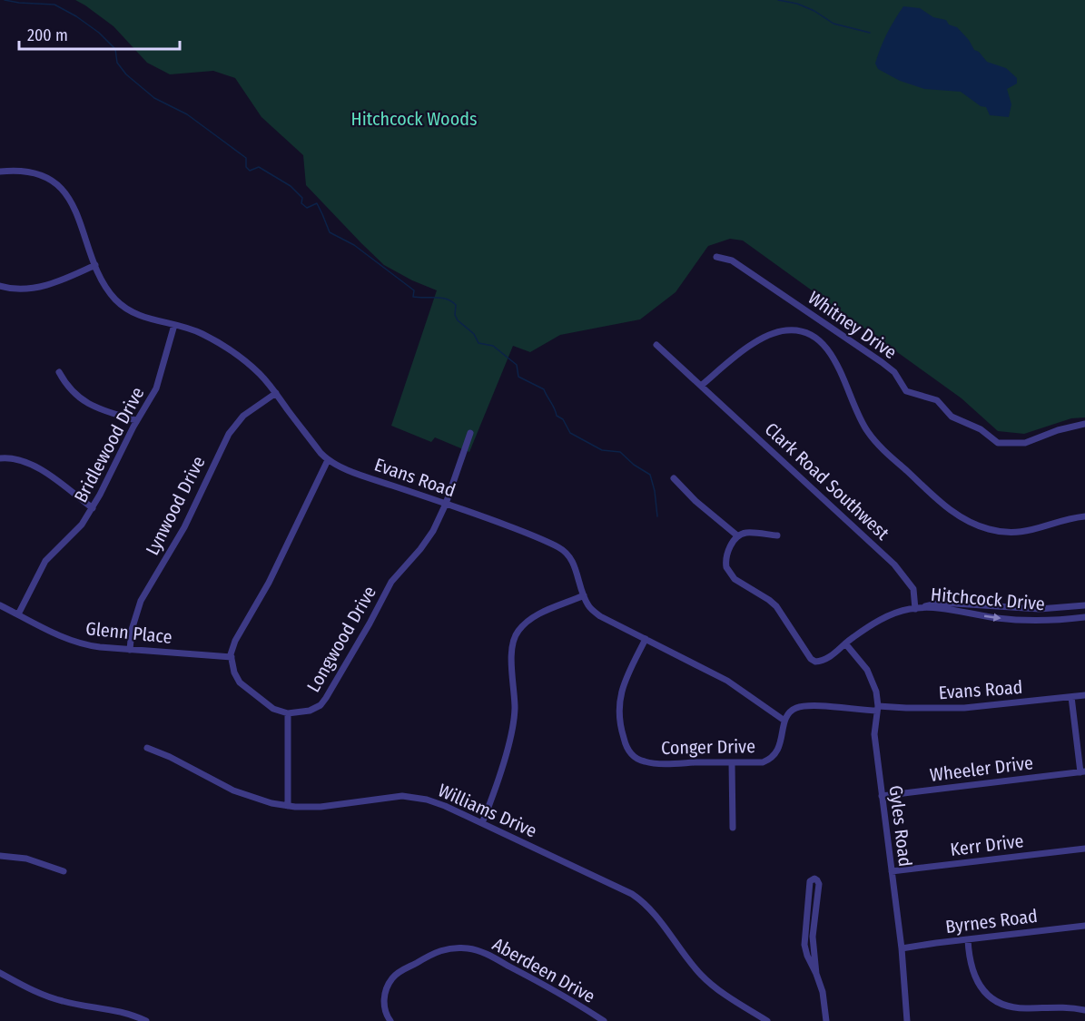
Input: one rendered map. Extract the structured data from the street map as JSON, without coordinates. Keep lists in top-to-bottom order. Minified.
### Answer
{"streets":{"street":["Whitney Drive","Bridlewood Drive","Evans Road","Clark Road Southwest","Lynwood Drive","Hitchcock Drive","Glenn Place","Longwood Drive","Conger Drive","Wheeler Drive","Williams Drive","Gyles Road","Kerr Drive","Byrnes Road","Aberdeen Drive"]},"crossings":[["Bridlewood Drive","Evans Road"],["Bridlewood Drive","Glenn Place"],["Evans Road","Lynwood Drive"],["Evans Road","Longwood Drive"],["Evans Road","Conger Drive"],["Evans Road","Gyles Road"],["Clark Road Southwest","Hitchcock Drive"],["Lynwood Drive","Glenn Place"],["Wheeler Drive","Gyles Road"],["Gyles Road","Kerr Drive"],["Gyles Road","Byrnes Road"]],"parks":["Hitchcock Woods"],"scale_bar":"200 m"}
